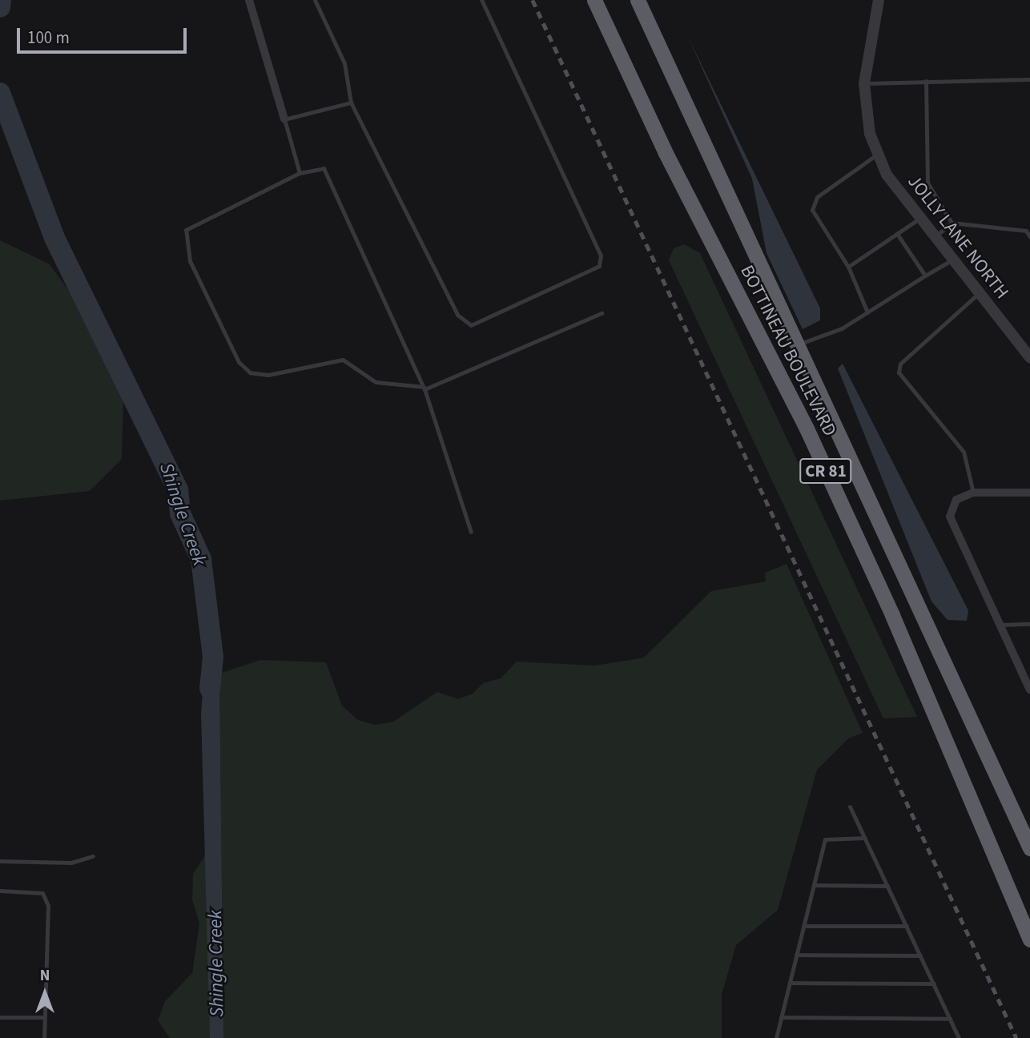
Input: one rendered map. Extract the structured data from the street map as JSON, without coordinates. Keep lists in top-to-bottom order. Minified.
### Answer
{"streets":{"highway":["BOTTINEAU BOULEVARD","CR 81"],"street":["JOLLY LANE NORTH"]},"water":["Shingle Creek"],"scale_bar":"100 m","north":"top"}
